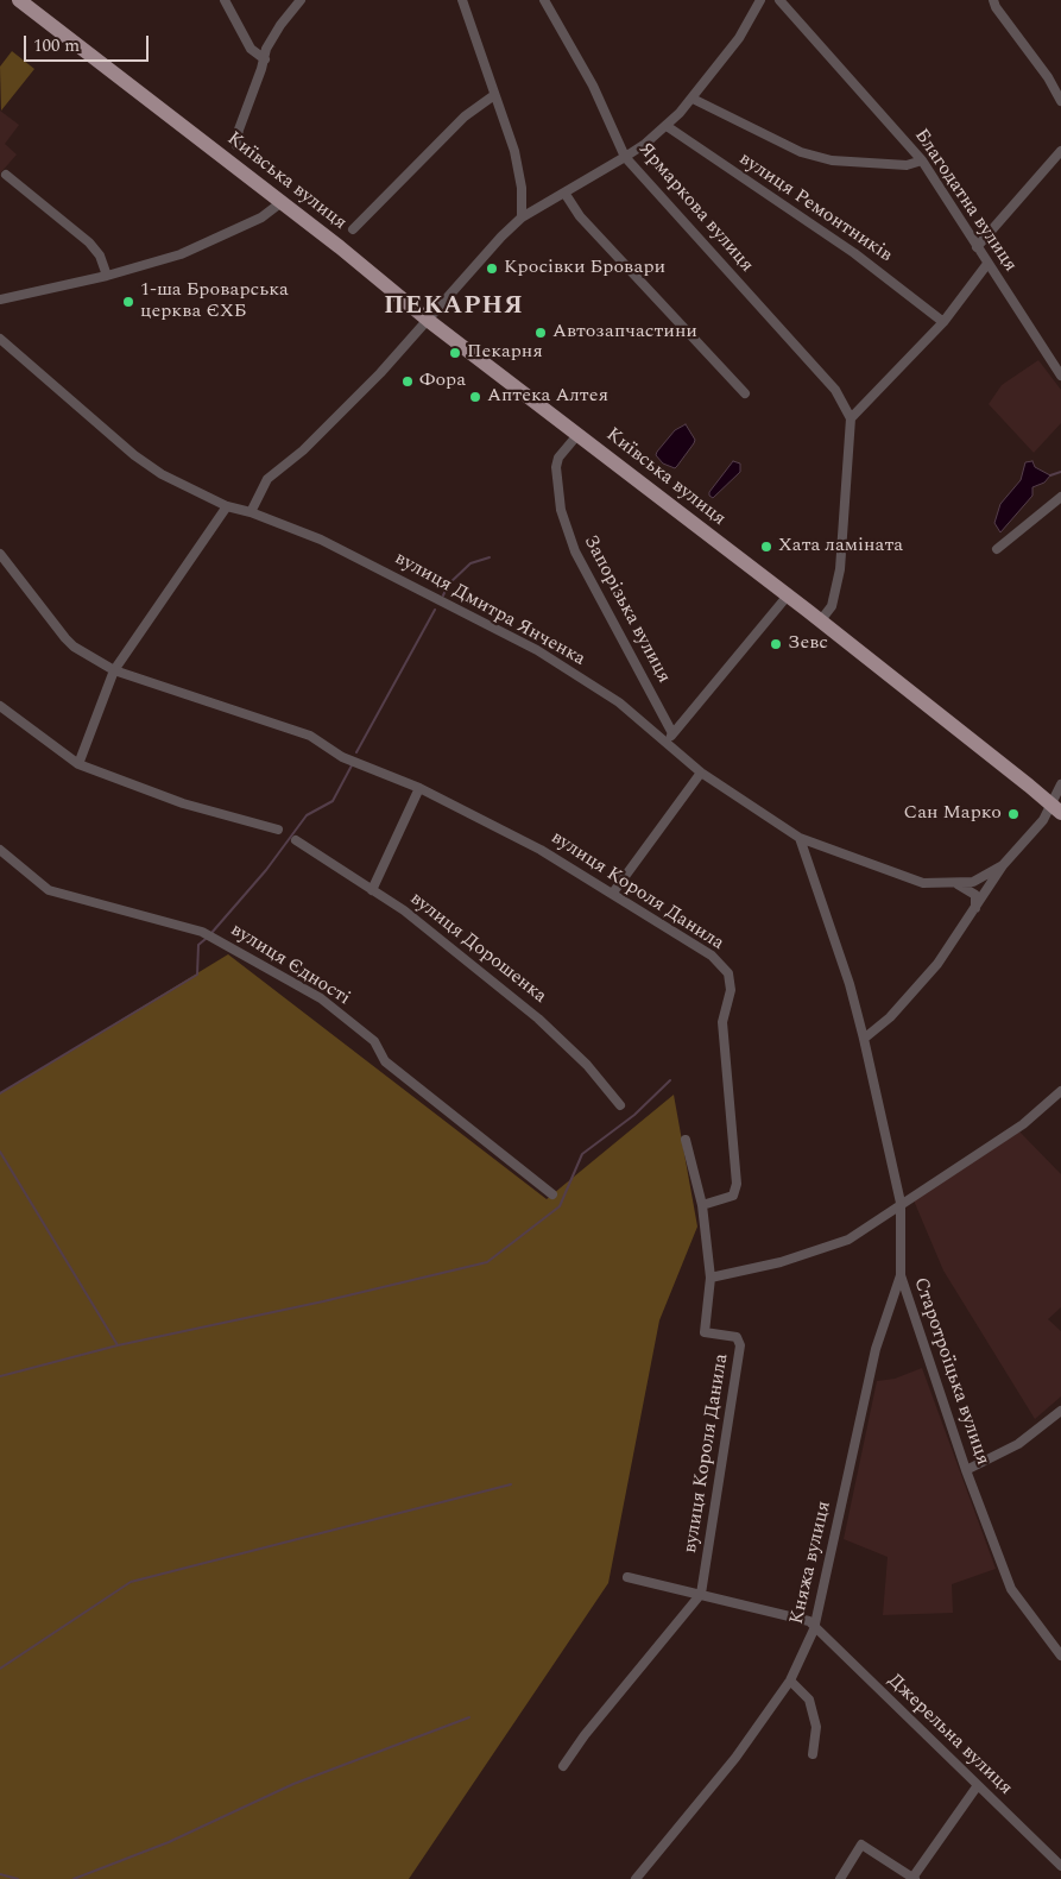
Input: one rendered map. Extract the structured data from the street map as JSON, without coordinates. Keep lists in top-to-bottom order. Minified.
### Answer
{"streets":{"main road":["Київська вулиця"],"street":["Благодатна вулиця","Ярмаркова вулиця","вулиця Ремонтників","вулиця Дмитра Янченка","Запорізька вулиця","вулиця Короля Данила","вулиця Дорошенка","вулиця Єдності","Старотроїцька вулиця","Княжа вулиця","Джерельна вулиця"]},"crossings":[["Київська вулиця","Запорізька вулиця"],["вулиця Дмитра Янченка","Старотроїцька вулиця"],["вулиця Короля Данила","Джерельна вулиця"],["Старотроїцька вулиця","Княжа вулиця"],["Княжа вулиця","Джерельна вулиця"]],"districts":["ПЕКАРНЯ"],"places":["Кросівки Бровари","1-ша Броварська церква ЄХБ","Автозапчастини","Пекарня","Фора","Аптека Алтея","Хата ламіната","Зевс","Сан Марко"],"scale_bar":"100 m"}
